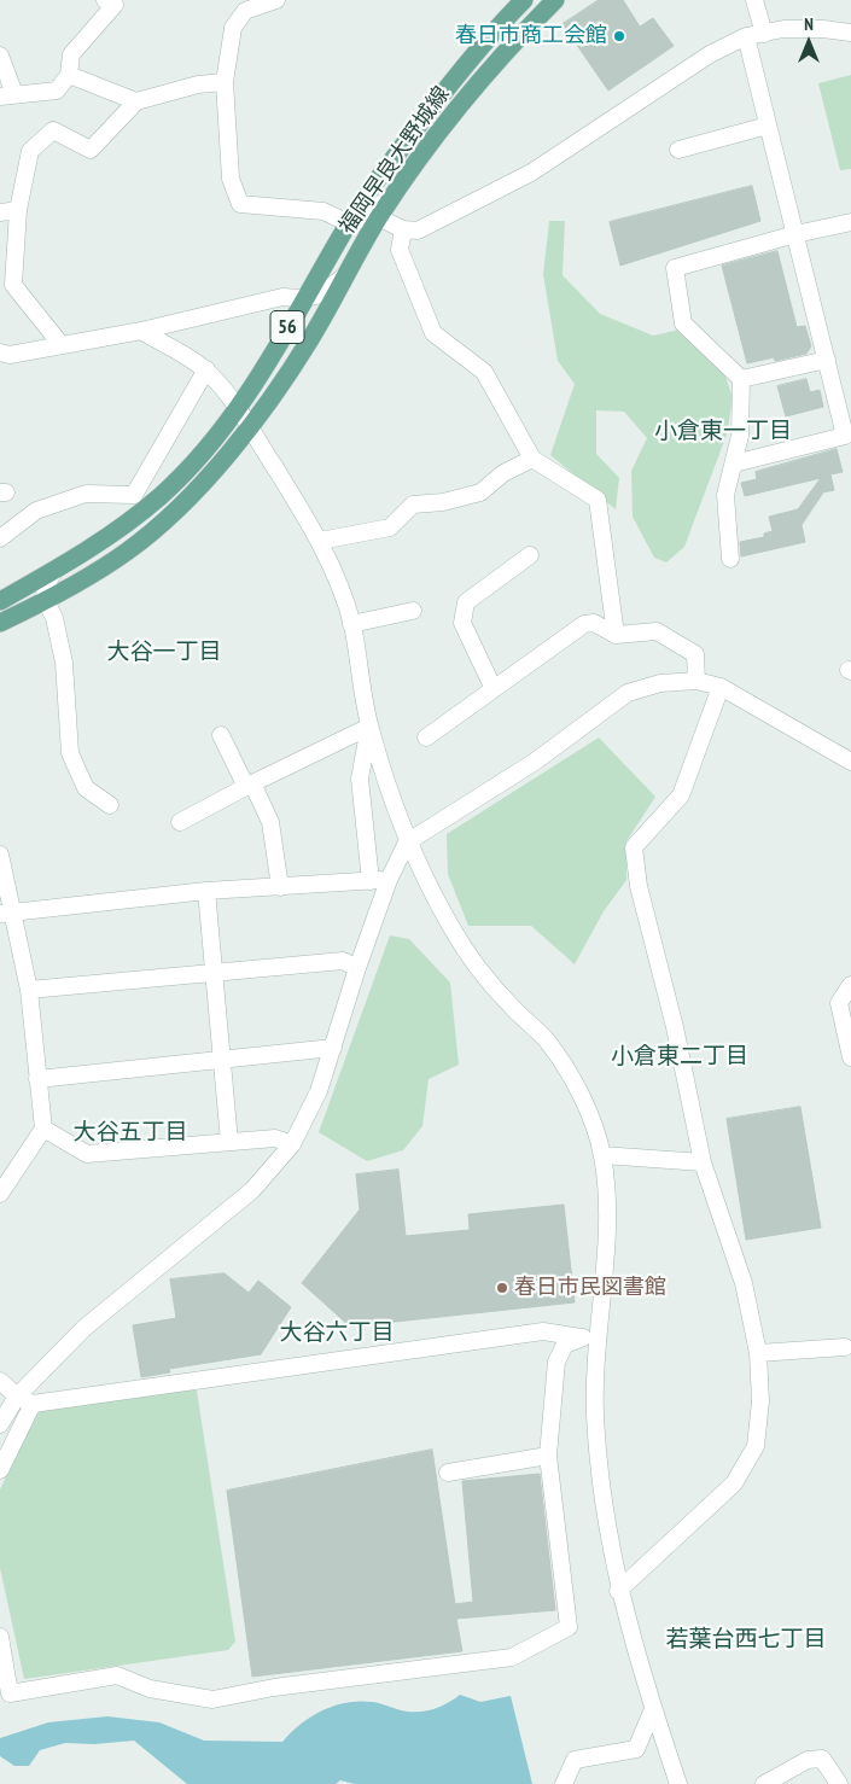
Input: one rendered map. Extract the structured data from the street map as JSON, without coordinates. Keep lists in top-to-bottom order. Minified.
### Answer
{"streets":{"main road":["福岡早良大野城線","56"]},"districts":["小倉東一丁目","大谷一丁目","小倉東二丁目","大谷五丁目","大谷六丁目","若葉台西七丁目"],"places":["春日市商工会館","春日市民図書館"],"north":"top"}
